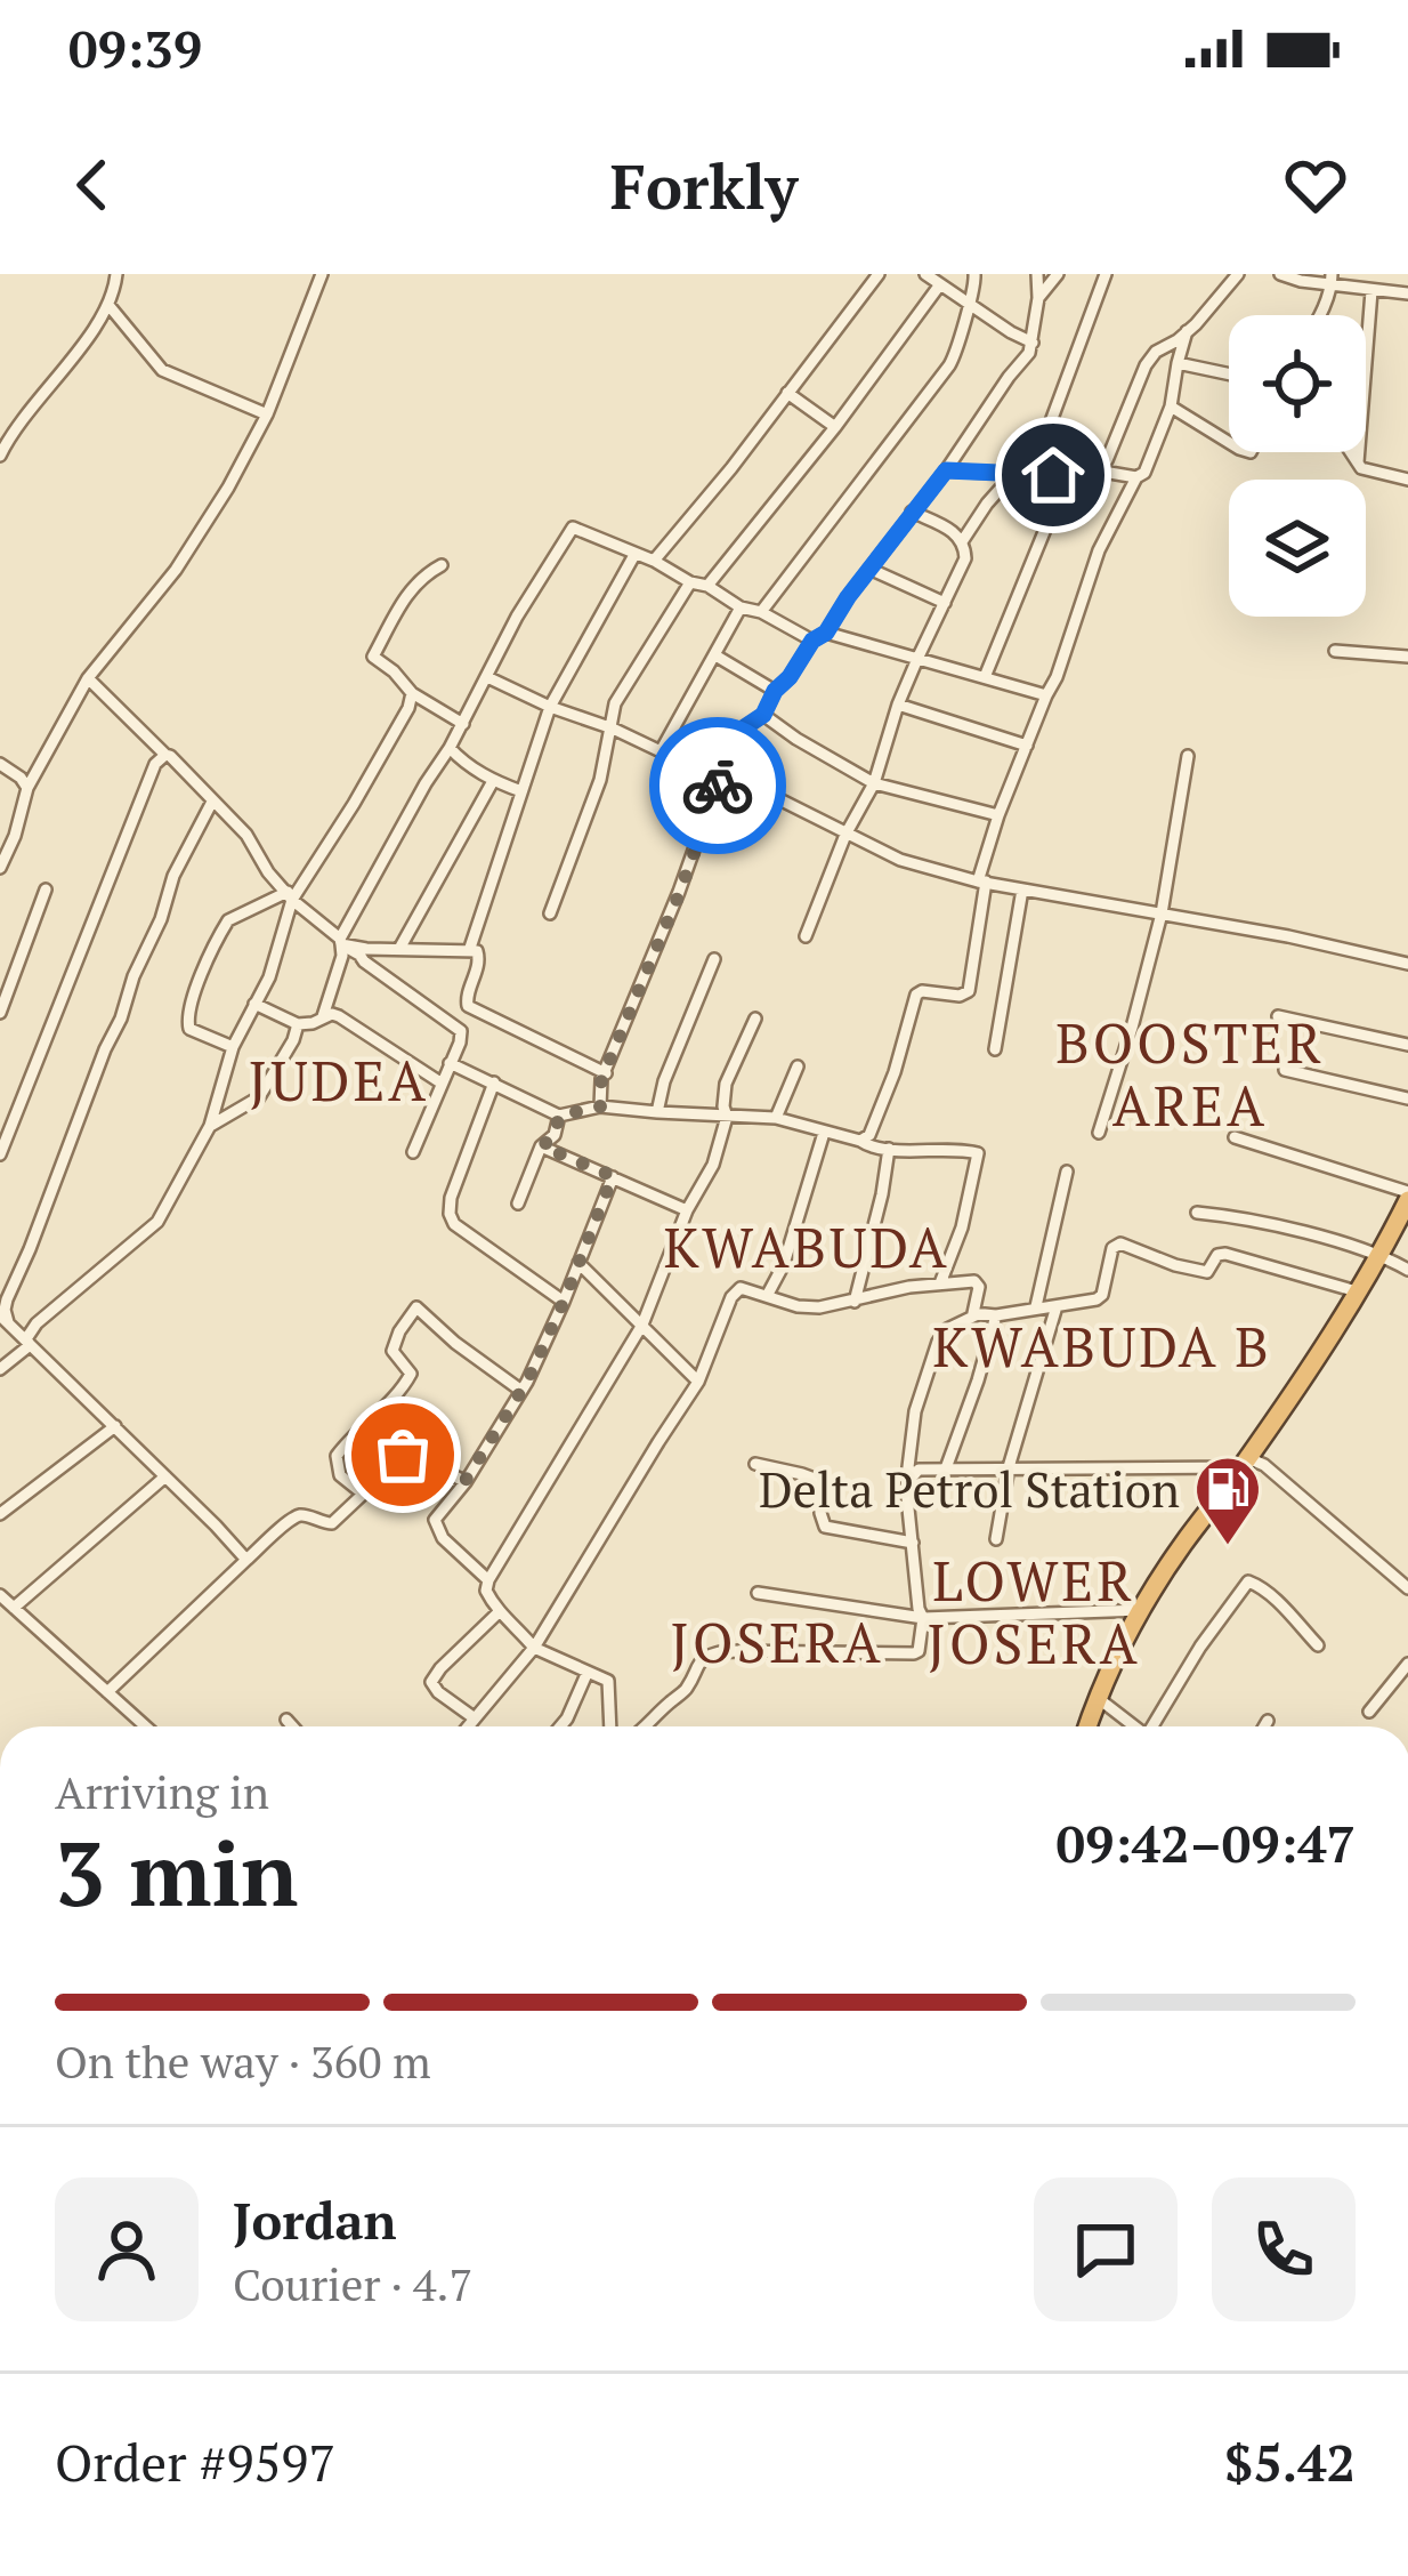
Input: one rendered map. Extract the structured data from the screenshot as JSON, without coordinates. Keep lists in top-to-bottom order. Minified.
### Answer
{"districts":["BOOSTER AREA","JUDEA","KWABUDA","KWABUDA B","LOWER JOSERA","JOSERA"],"places":{"fuel station":["Delta Petrol Station"]},"page":{"status":"09:39","header":"Forkly","heading":["3 min","Arriving in","09:42–09:47"],"panel":["Jordan","Courier · 4.7","Order #9597","$5.42"],"bar":"On the way · 360 m"}}
